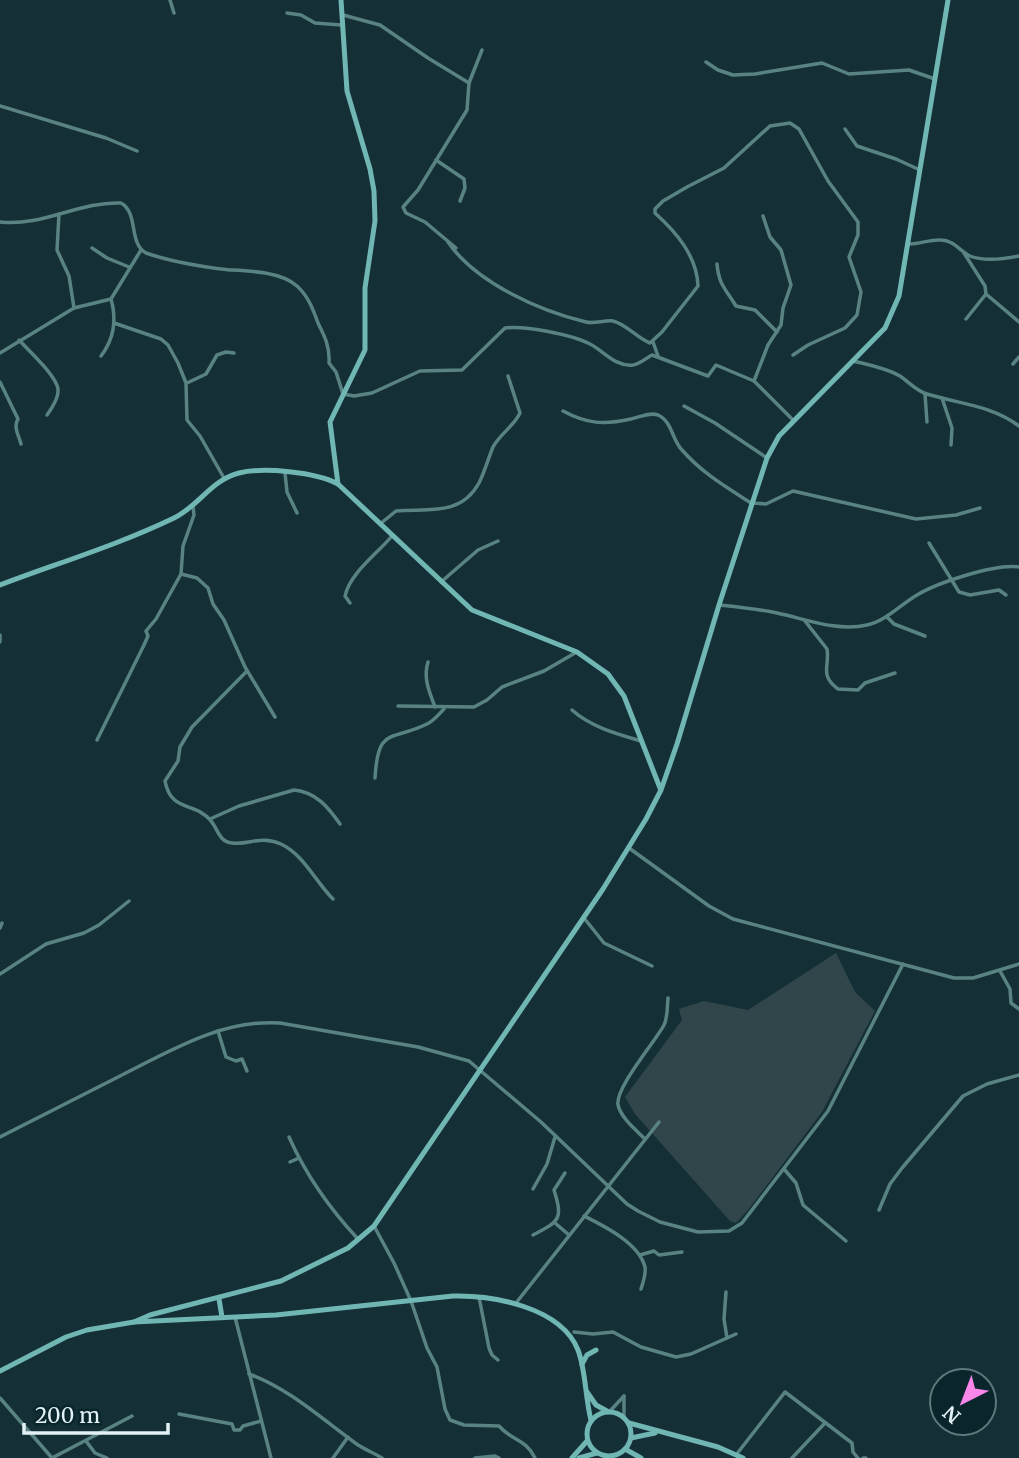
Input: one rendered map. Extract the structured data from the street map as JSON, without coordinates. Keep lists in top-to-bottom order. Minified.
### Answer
{"scale_bar":"200 m","north":"bottom left"}
